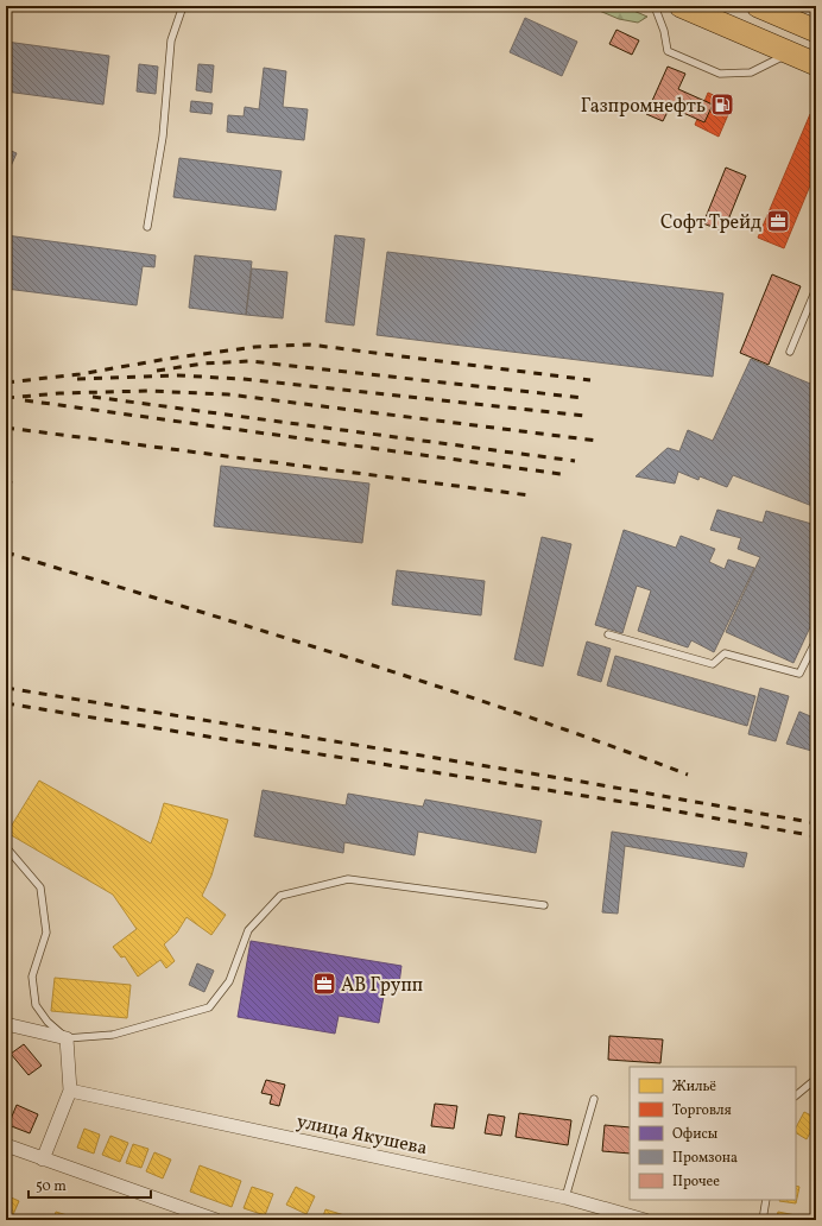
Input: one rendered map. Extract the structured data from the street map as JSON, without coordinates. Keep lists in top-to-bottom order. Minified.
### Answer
{"streets":{"street":["улица Якушева"]},"places":{"fuel station":["Газпромнефть"],"office":["Софт Трейд","АВ Групп"]},"legend":["Жильё","Торговля","Офисы","Промзона","Прочее"],"scale_bar":"50 m"}
